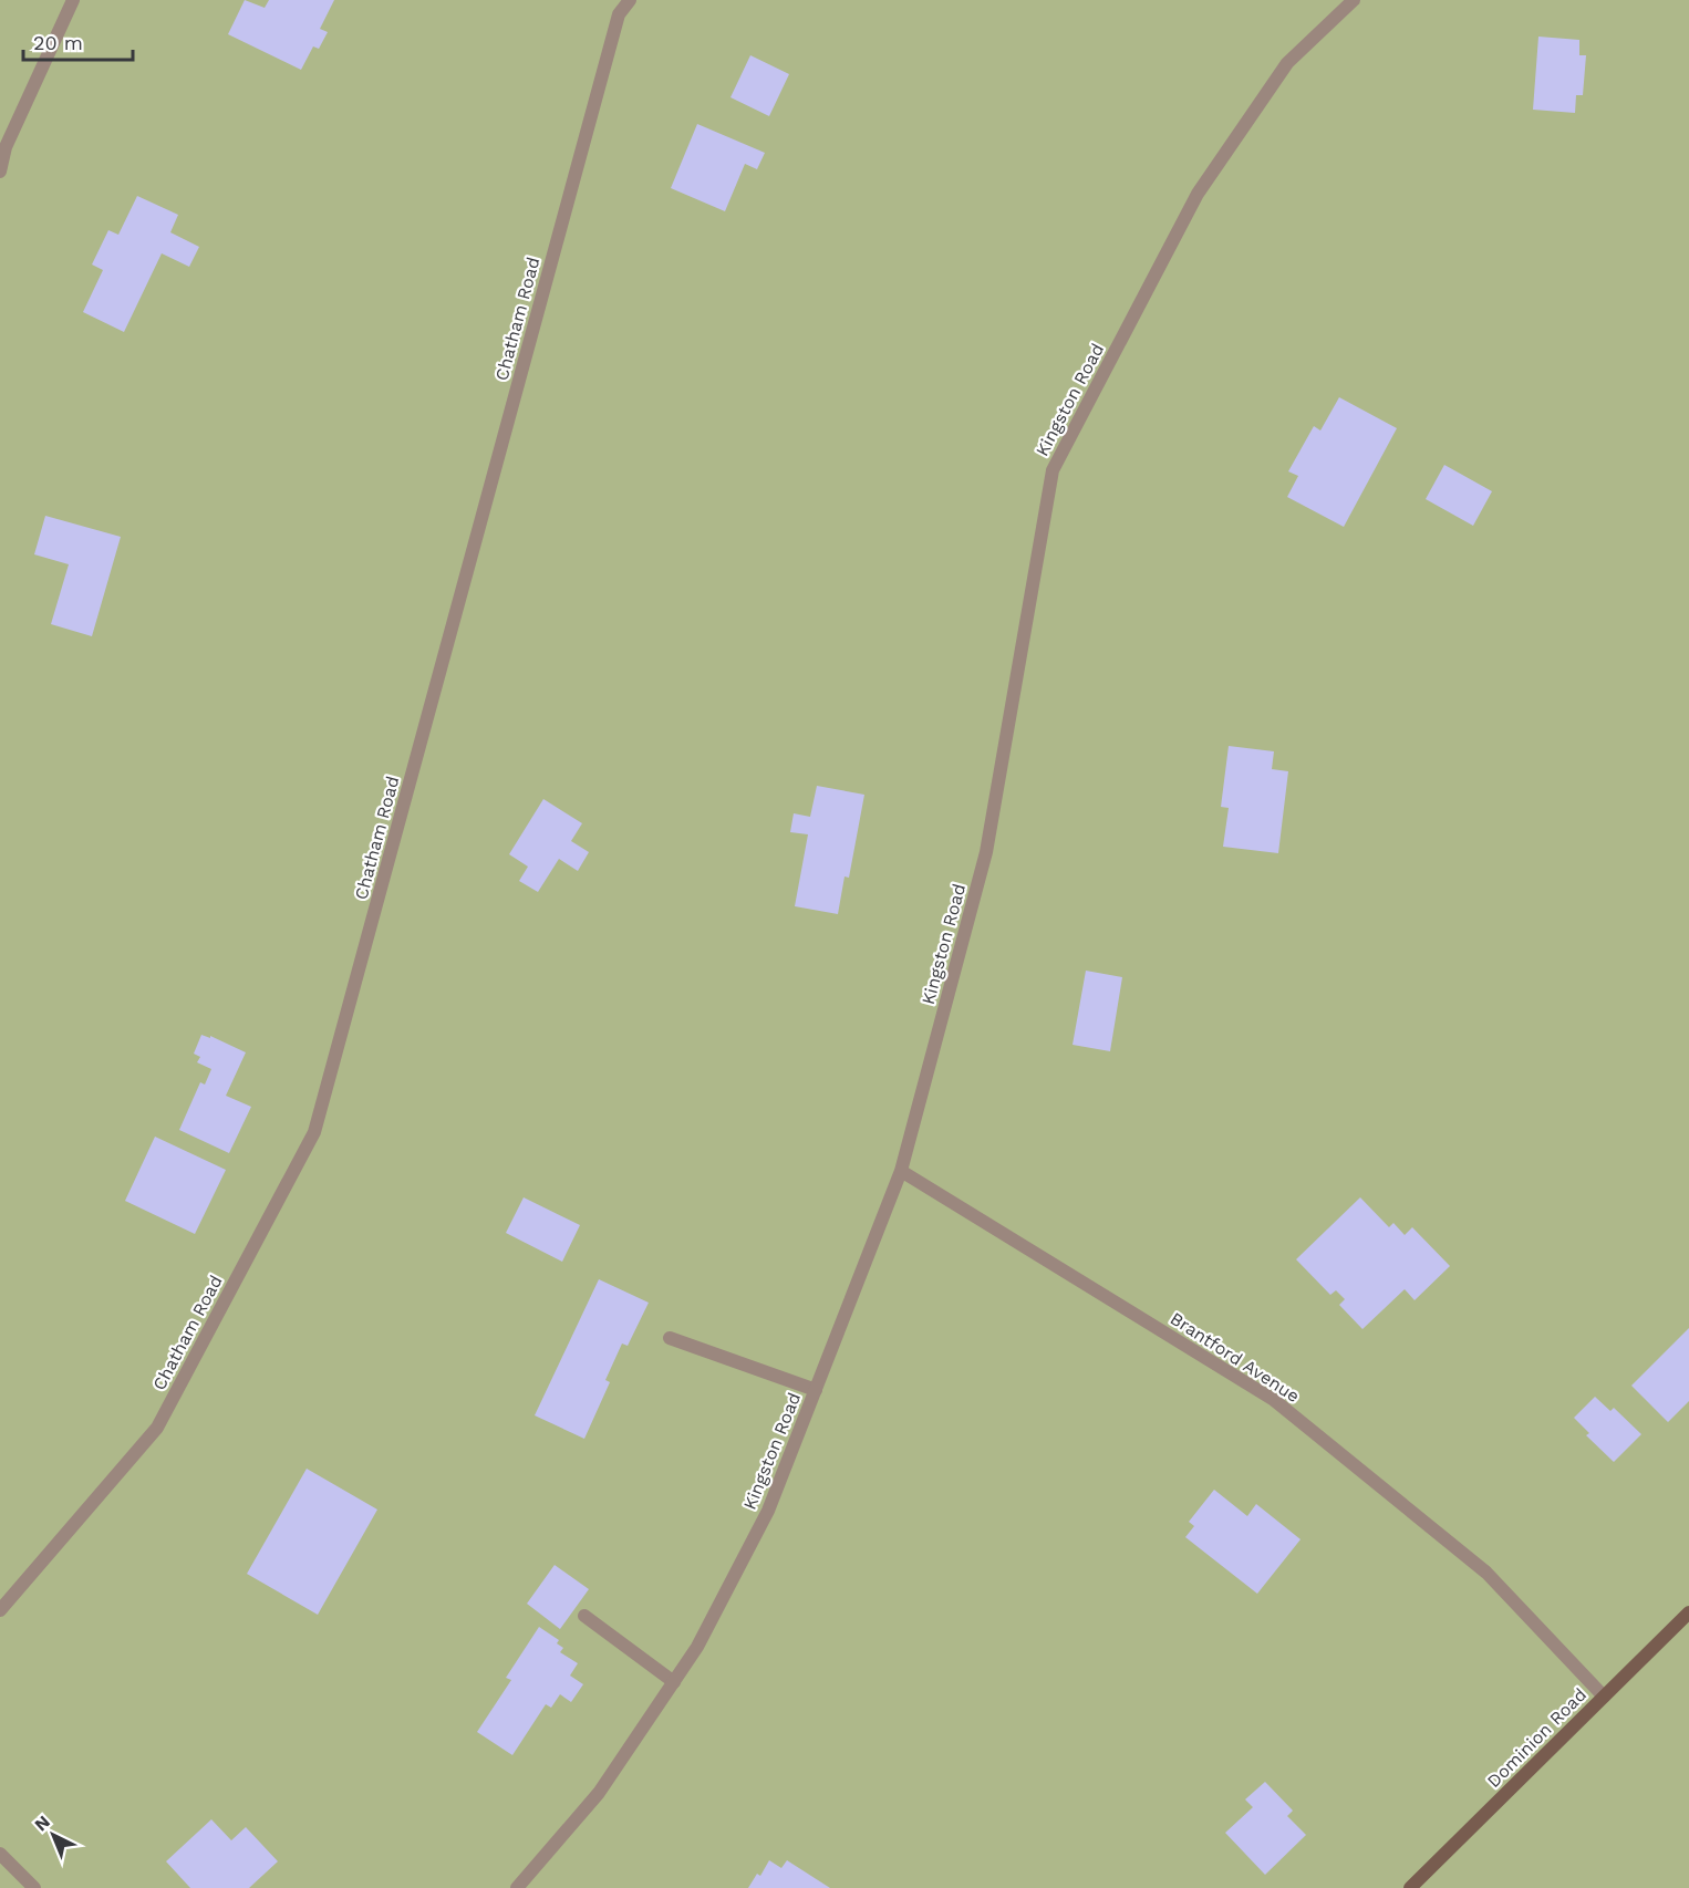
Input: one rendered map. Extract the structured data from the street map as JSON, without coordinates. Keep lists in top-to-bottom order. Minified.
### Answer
{"streets":{"main road":["Dominion Road"],"street":["Chatham Road","Kingston Road","Brantford Avenue"]},"crossings":[["Kingston Road","Brantford Avenue"],["Brantford Avenue","Dominion Road"]],"scale_bar":"20 m","north":"top left"}
